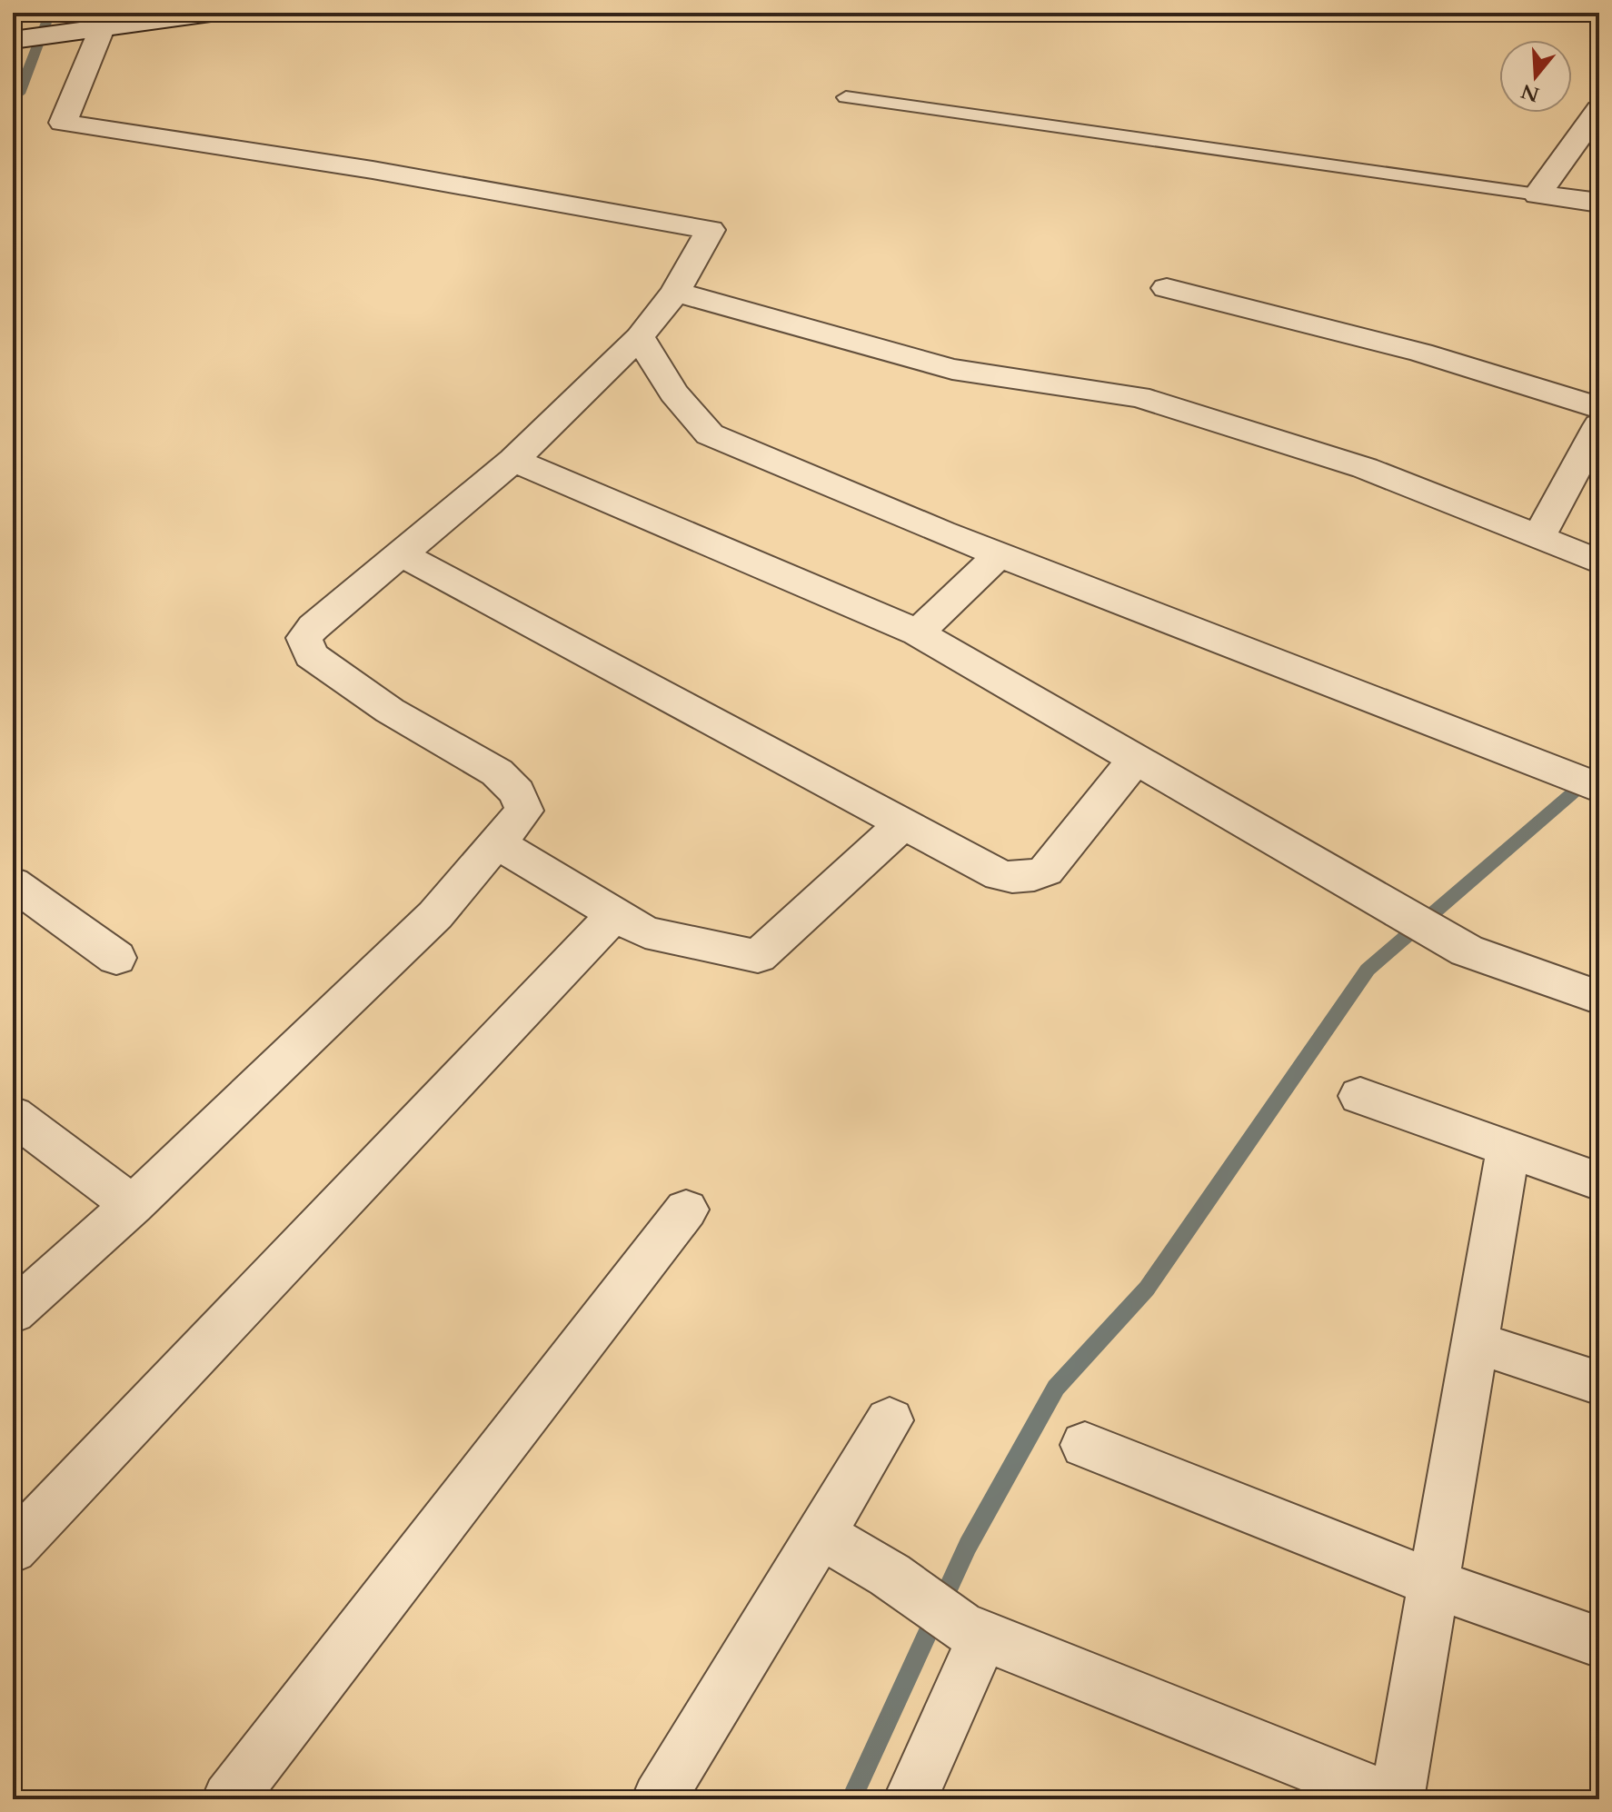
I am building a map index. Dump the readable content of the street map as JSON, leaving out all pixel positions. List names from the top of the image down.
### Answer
{
  "north": "bottom"
}
